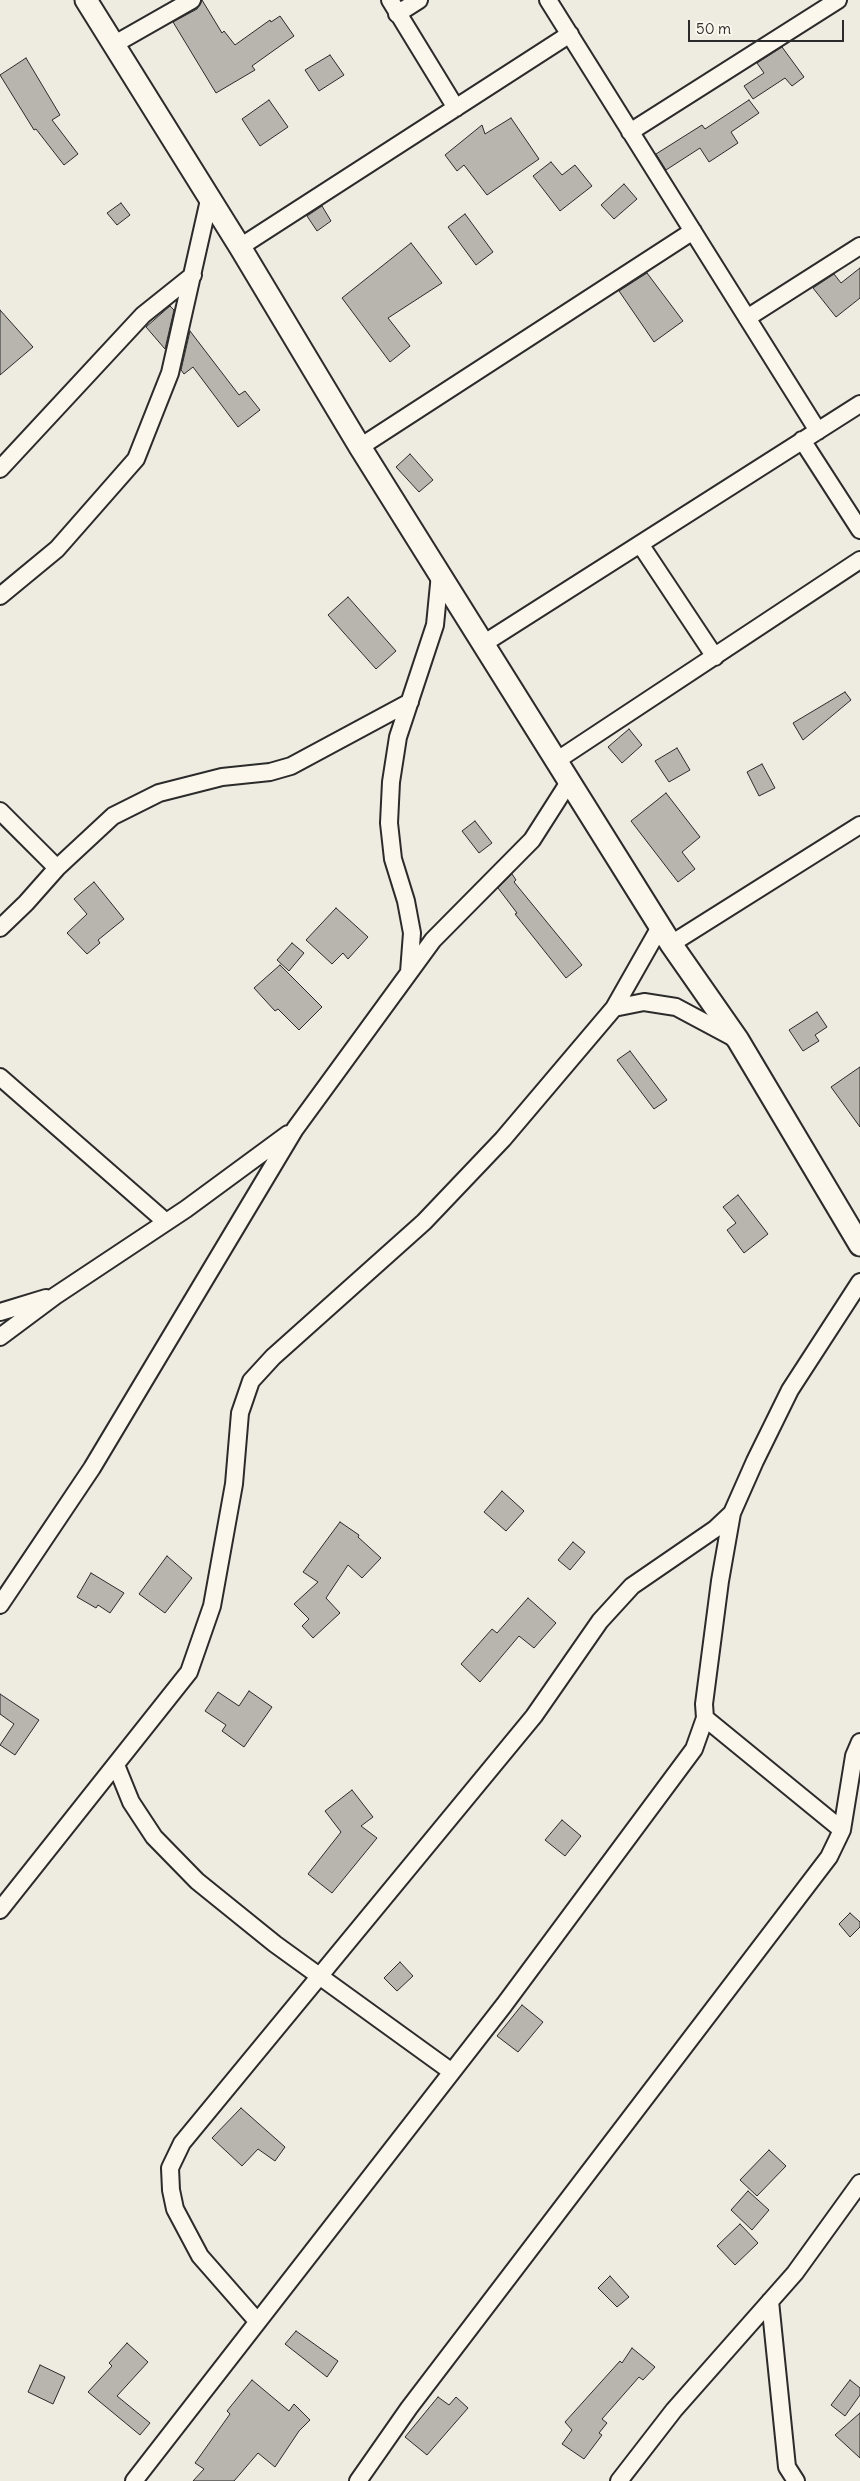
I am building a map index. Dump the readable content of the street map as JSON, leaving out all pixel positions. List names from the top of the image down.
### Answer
{
  "scale_bar": "50 m"
}
